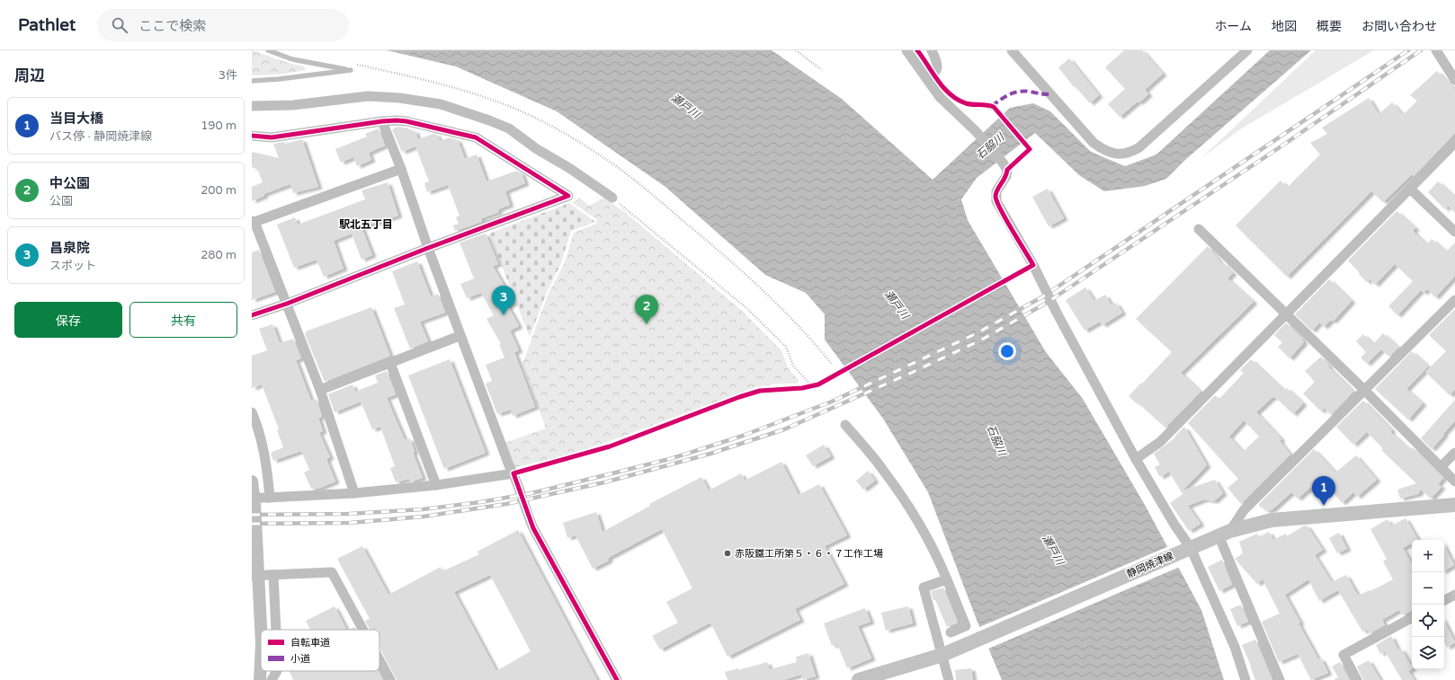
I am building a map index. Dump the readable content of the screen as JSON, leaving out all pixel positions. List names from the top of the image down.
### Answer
{
  "streets": {
    "main road": ["静岡焼津線"]
  },
  "districts": ["駅北五丁目"],
  "water": ["瀬戸川", "石脇川"],
  "places": ["赤阪鐵工所第５・６・７工作工場"],
  "legend": ["自転車道", "小道"],
  "page": {
    "header": "Pathlet",
    "search": "ここで検索",
    "nav": [
      "ホーム",
      "地図",
      "概要",
      "お問い合わせ"
    ],
    "heading": ["周辺", "3件"],
    "list": [
      {
        "mark": "1",
        "name": "当目大橋",
        "note": "バス停 · 静岡焼津線",
        "value": "190 m"
      },
      {
        "mark": "2",
        "name": "中公園",
        "note": "公園",
        "value": "200 m"
      },
      {
        "mark": "3",
        "name": "昌泉院",
        "note": "スポット",
        "value": "280 m"
      }
    ],
    "pins": ["3", "2", "1"],
    "buttons": ["保存", "共有"],
    "map_buttons": ["+", "−"]
  }
}
